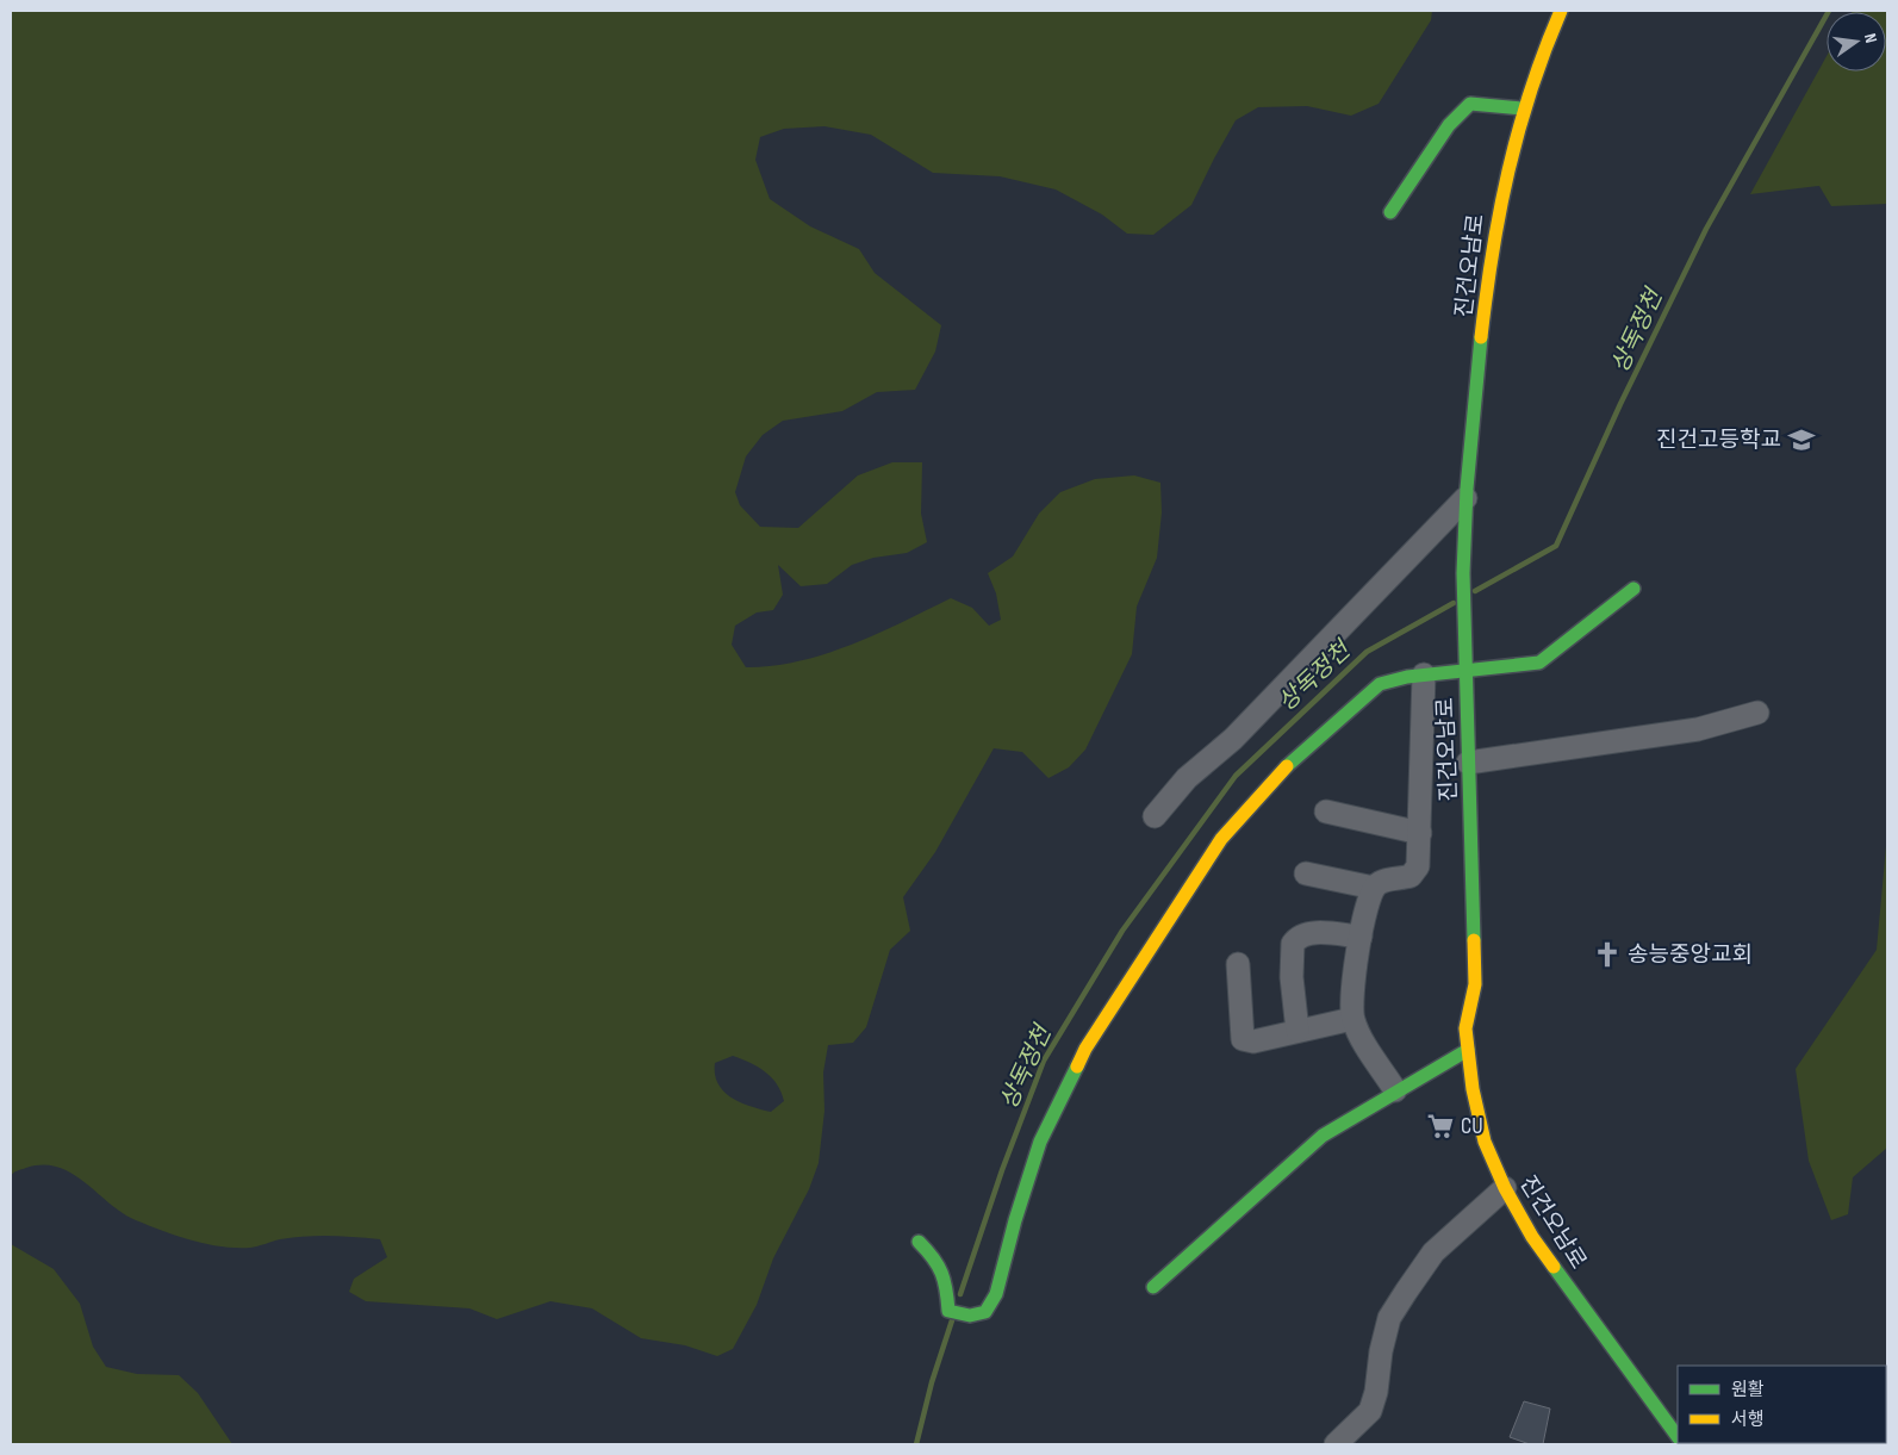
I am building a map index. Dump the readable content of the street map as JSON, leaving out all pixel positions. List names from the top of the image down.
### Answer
{
  "streets": {
    "street": ["진건오남로"]
  },
  "water": ["상독정천"],
  "places": {
    "school or university": ["진건고등학교"],
    "church": ["송능중앙교회"],
    "supermarket": ["CU"]
  },
  "legend": ["원활", "서행"],
  "north": "right"
}
